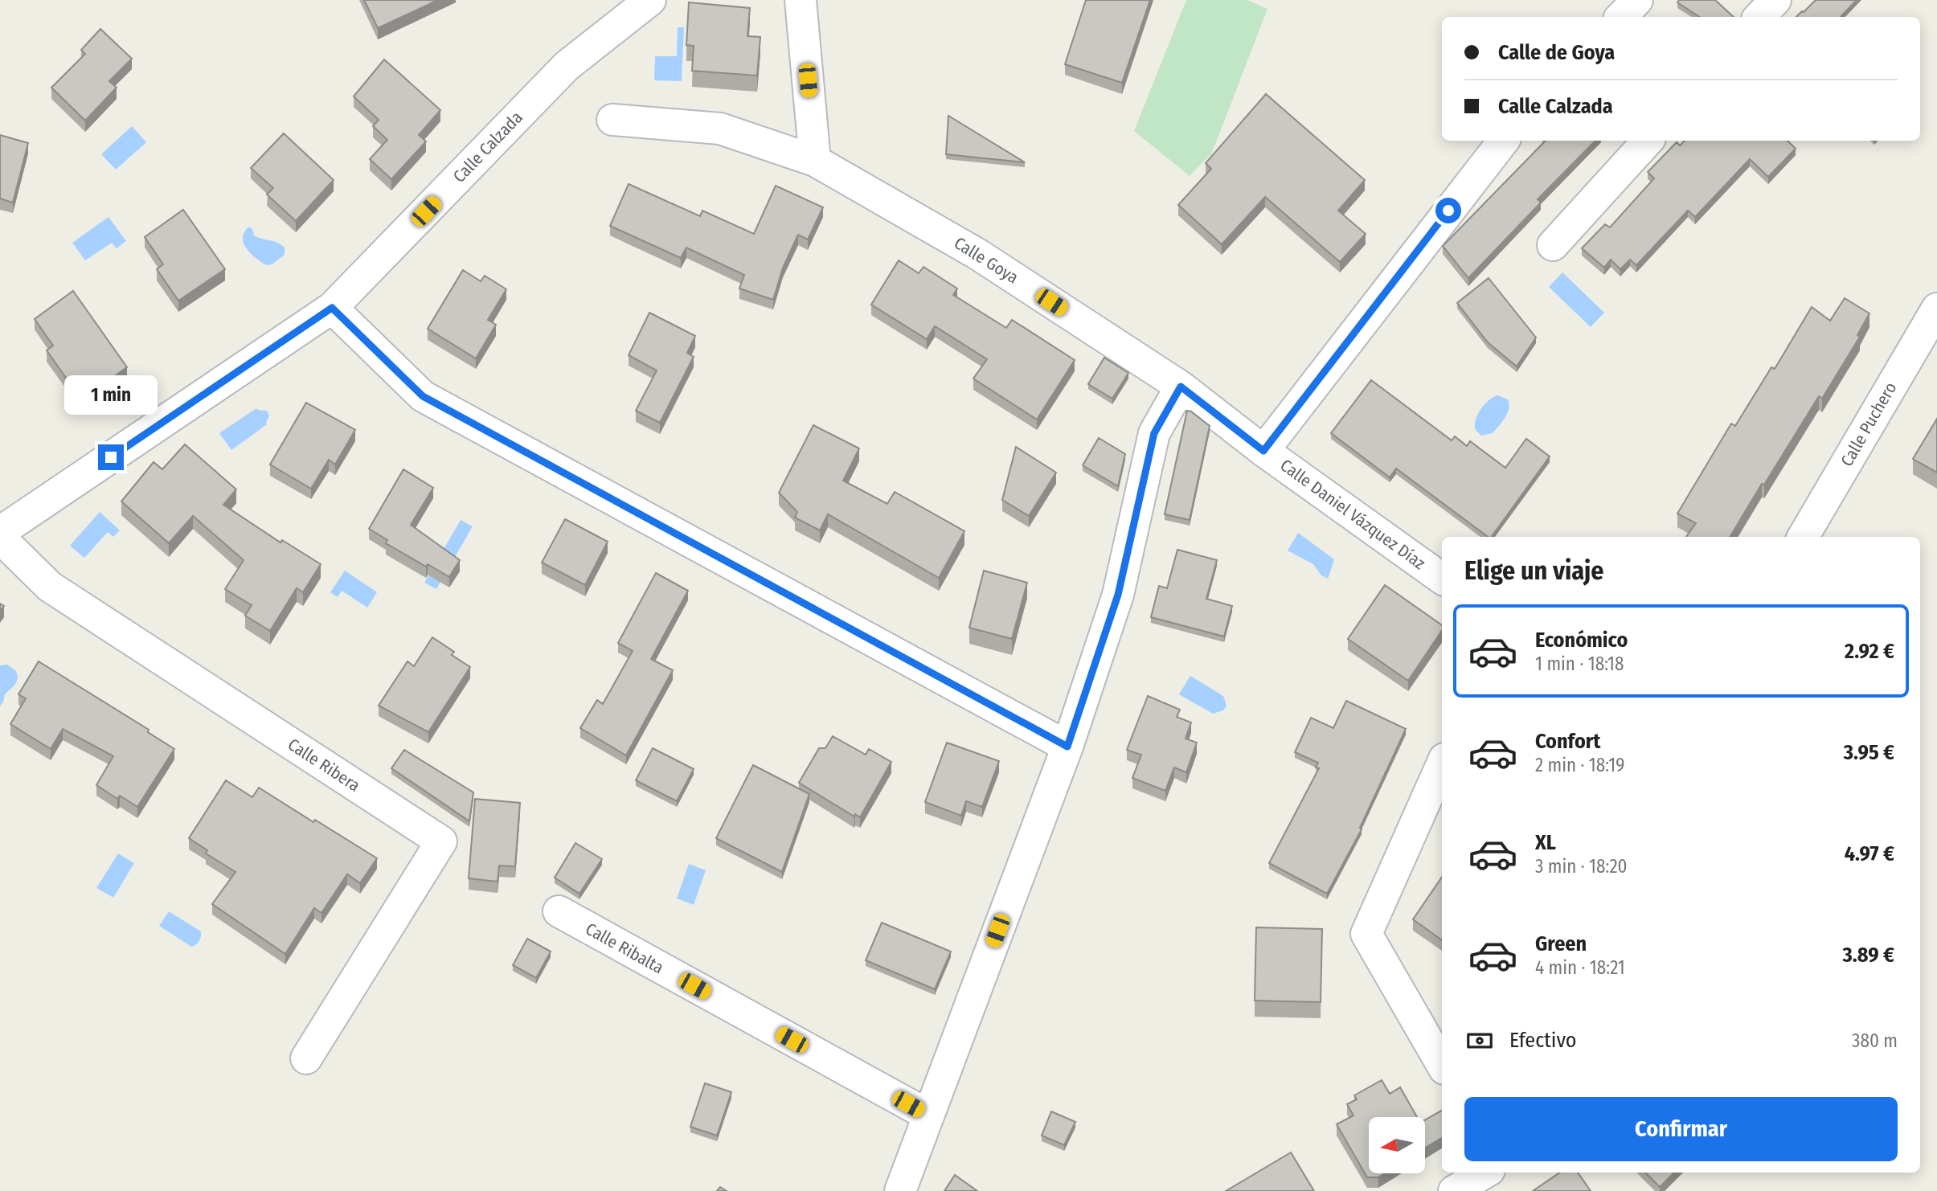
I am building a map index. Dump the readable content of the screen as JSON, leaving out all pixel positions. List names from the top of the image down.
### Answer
{
  "streets": {
    "street": [
      "Calle Calzada",
      "Calle Goya",
      "Calle Puchero",
      "Calle Daniel Vázquez Díaz",
      "Calle Ribera",
      "Calle Ribalta"
    ]
  },
  "crossings": [
    ["Calle Goya", "Calle Daniel Vázquez Díaz"]
  ],
  "north": "left",
  "page": {
    "banner": ["Calle de Goya", "Calle Calzada"],
    "bubble": "1 min",
    "heading": "Elige un viaje",
    "list": [
      {
        "name": "Económico",
        "note": "1 min · 18:18",
        "value": "2.92 €"
      },
      {
        "name": "Confort",
        "note": "2 min · 18:19",
        "value": "3.95 €"
      },
      {
        "name": "XL",
        "note": "3 min · 18:20",
        "value": "4.97 €"
      },
      {
        "name": "Green",
        "note": "4 min · 18:21",
        "value": "3.89 €"
      }
    ],
    "pay": ["Efectivo", "380 m"],
    "buttons": "Confirmar"
  }
}
